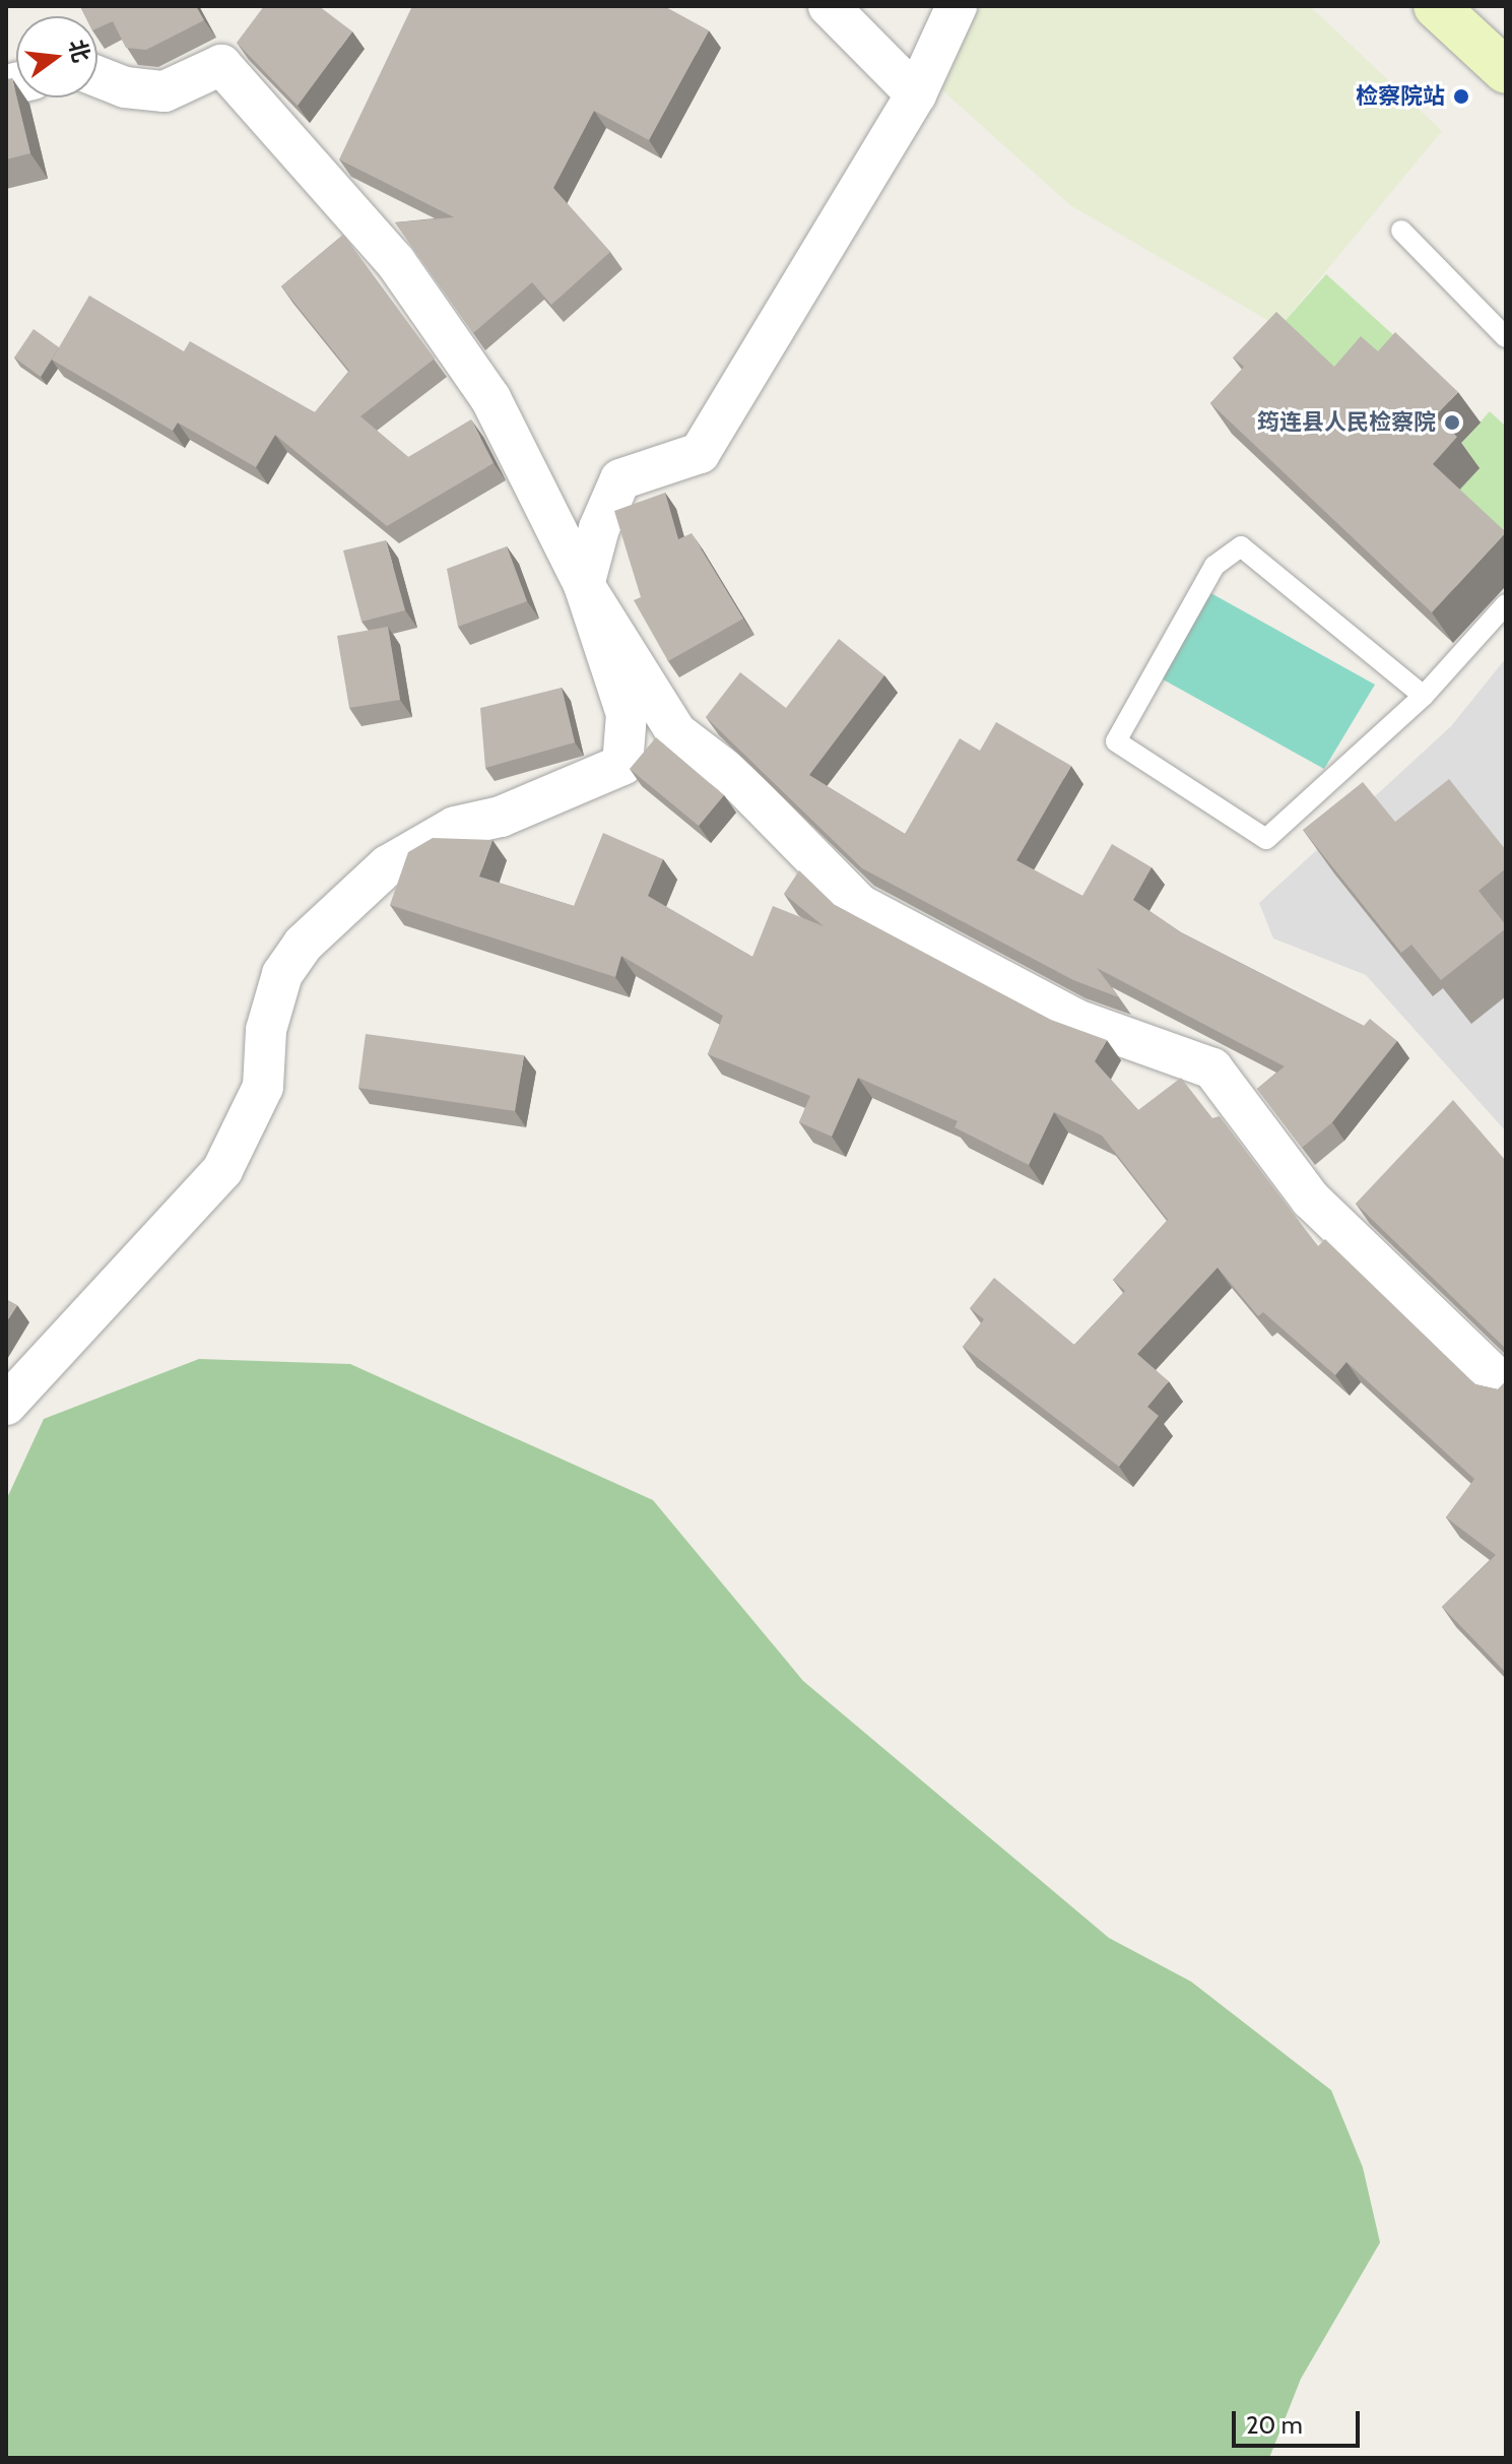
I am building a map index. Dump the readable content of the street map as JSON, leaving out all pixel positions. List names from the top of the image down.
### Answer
{
  "places": ["检察院站", "筠连县人民检察院"],
  "scale_bar": "20 m",
  "north": "right"
}
